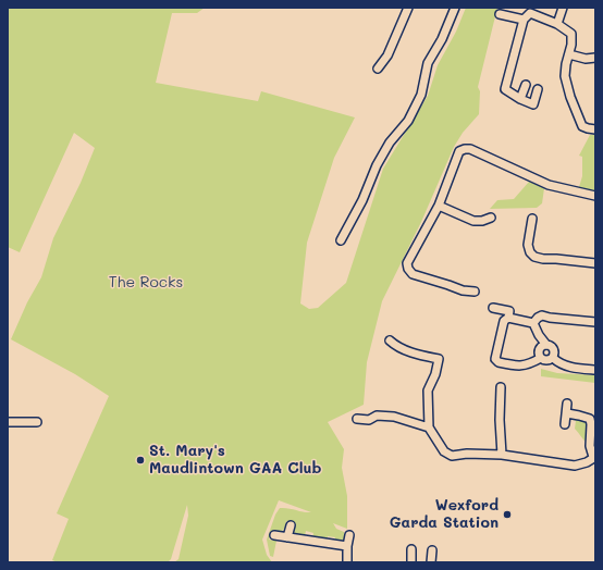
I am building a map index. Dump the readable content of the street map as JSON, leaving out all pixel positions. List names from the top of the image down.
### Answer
{
  "parks": ["The Rocks"],
  "places": ["St. Mary's Maudlintown GAA Club", "Wexford Garda Station"]
}
